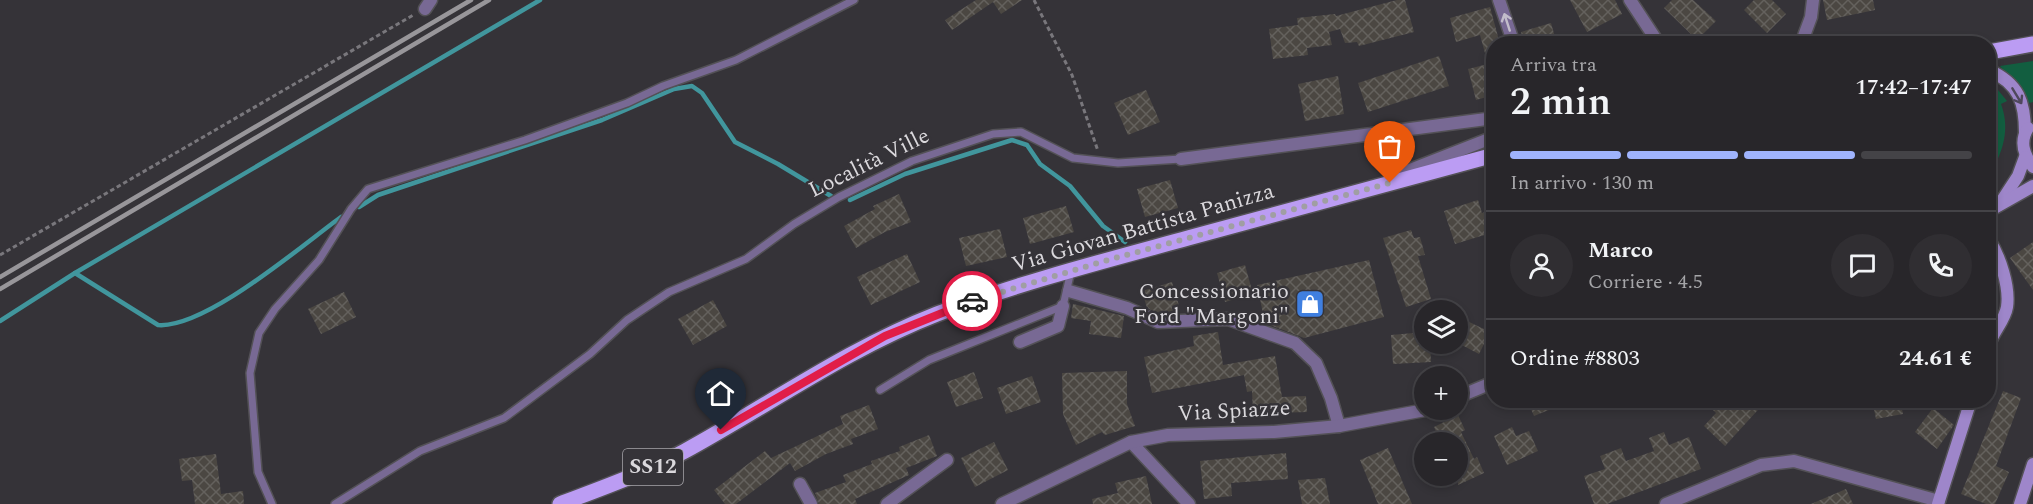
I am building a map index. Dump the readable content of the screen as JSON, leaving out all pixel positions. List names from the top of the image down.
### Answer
{
  "streets": {
    "main road": ["Via Giovan Battista Panizza", "SS12"],
    "street": ["Località Ville", "Via Spiazze"]
  },
  "places": {
    "shop": ["Concessionario Ford \"Margoni\""]
  },
  "page": {
    "heading": ["2 min", "Arriva tra", "17:42–17:47"],
    "panel": [
      "Marco",
      "Corriere · 4.5",
      "Ordine #8803",
      "24.61 €"
    ],
    "bar": "In arrivo · 130 m",
    "map_buttons": ["+", "−"]
  }
}
